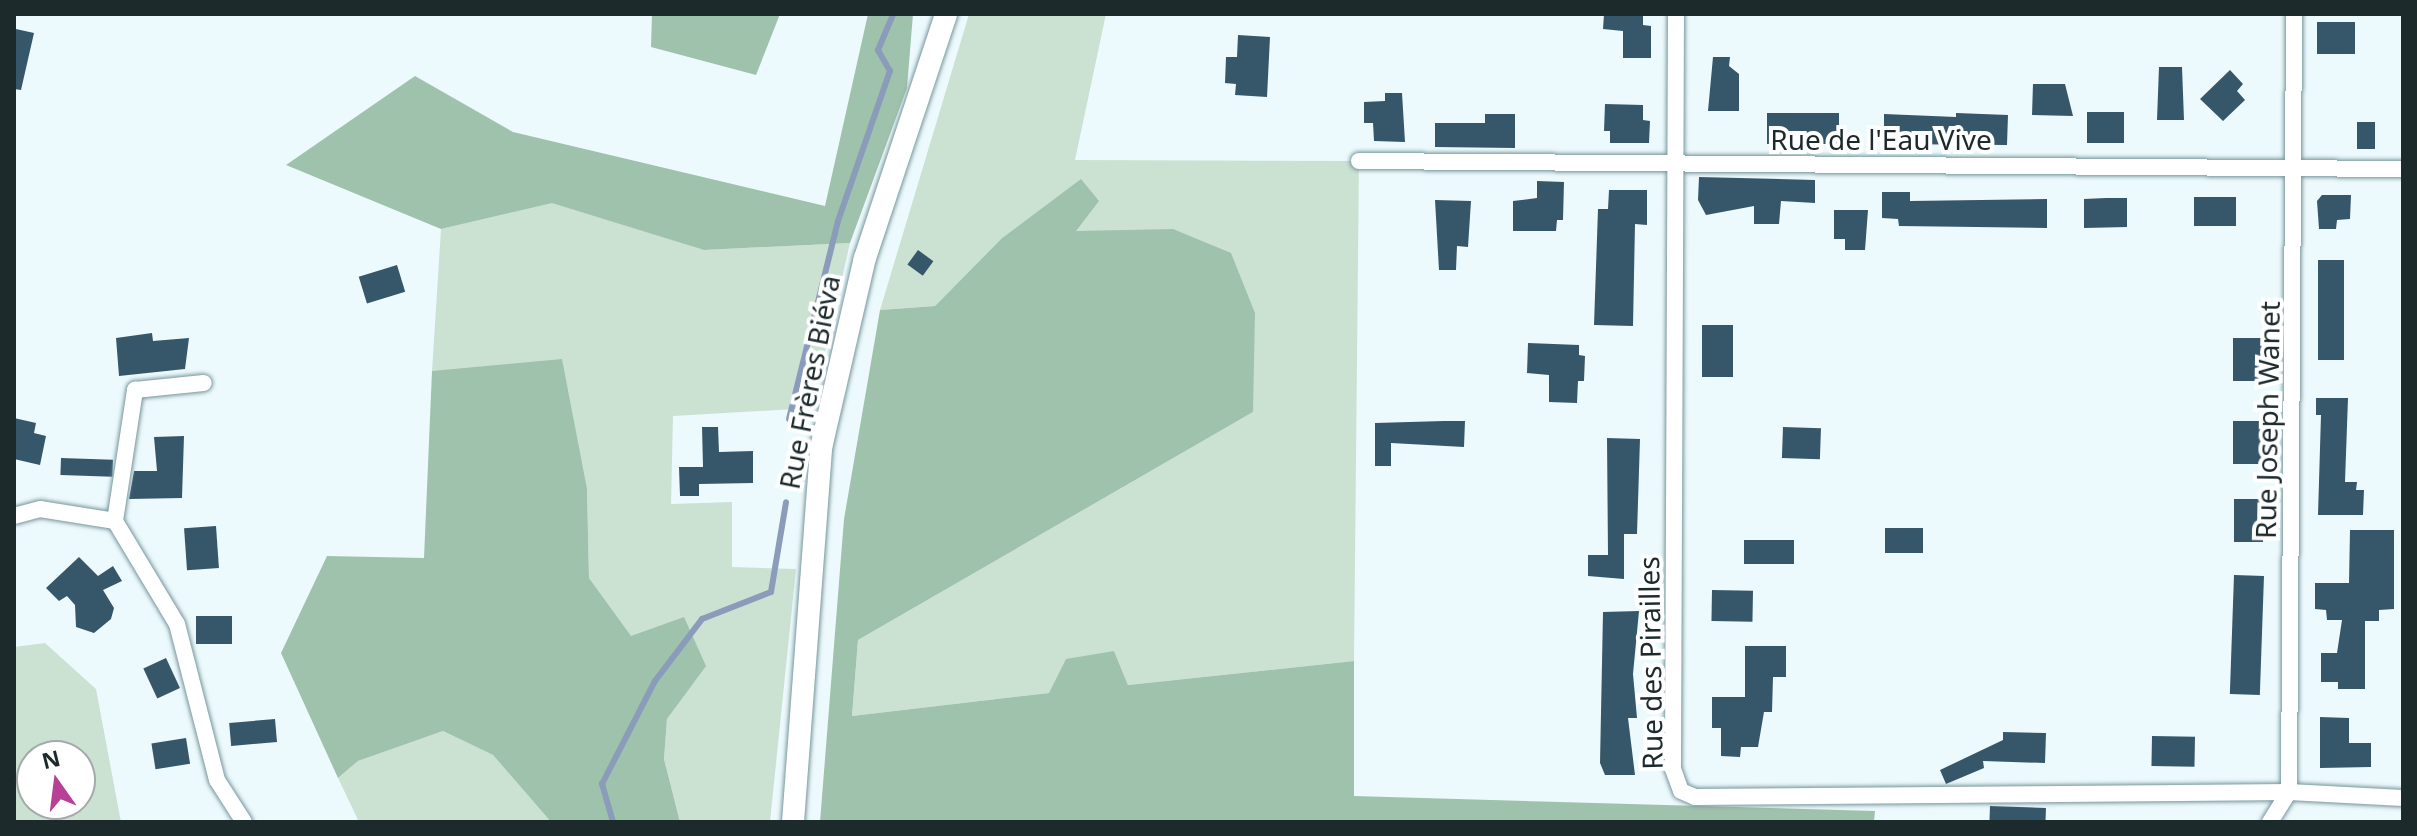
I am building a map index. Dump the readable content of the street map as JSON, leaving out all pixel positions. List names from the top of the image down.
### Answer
{
  "streets": {
    "street": [
      "Rue de l'Eau Vive",
      "Rue Frères Biéva",
      "Rue Joseph Wanet",
      "Rue des Pirailles"
    ]
  },
  "crossings": [
    ["Rue de l'Eau Vive", "Rue Joseph Wanet"],
    ["Rue de l'Eau Vive", "Rue des Pirailles"],
    ["Rue Joseph Wanet", "Rue des Pirailles"]
  ],
  "north": "top"
}
